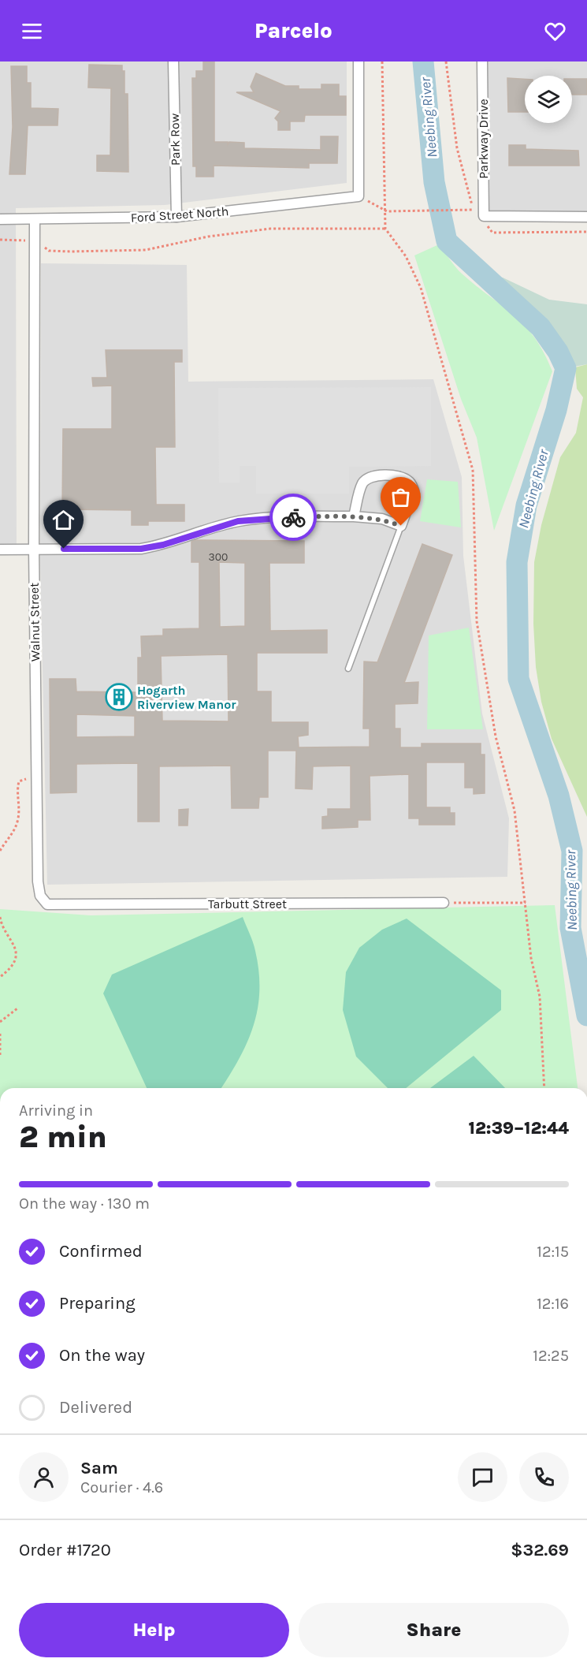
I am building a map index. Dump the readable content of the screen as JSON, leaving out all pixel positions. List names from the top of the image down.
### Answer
{
  "streets": {
    "street": [
      "Parkway Drive",
      "Park Row",
      "Ford Street North",
      "Walnut Street",
      "Tarbutt Street"
    ]
  },
  "crossings": [
    ["Park Row", "Ford Street North"],
    ["Ford Street North", "Walnut Street"],
    ["Walnut Street", "Tarbutt Street"]
  ],
  "water": ["Neebing River"],
  "places": {
    "building": ["Hogarth Riverview Manor"]
  },
  "house_numbers": ["300"],
  "page": {
    "header": "Parcelo",
    "heading": ["2 min", "Arriving in", "12:39–12:44"],
    "panel": [
      "Sam",
      "Courier · 4.6",
      "Order #1720",
      "$32.69"
    ],
    "bar": "On the way · 130 m",
    "list": [
      ["Confirmed", "12:15"],
      ["Preparing", "12:16"],
      ["On the way", "12:25"],
      "Delivered"
    ],
    "buttons": ["Help", "Share"]
  }
}
